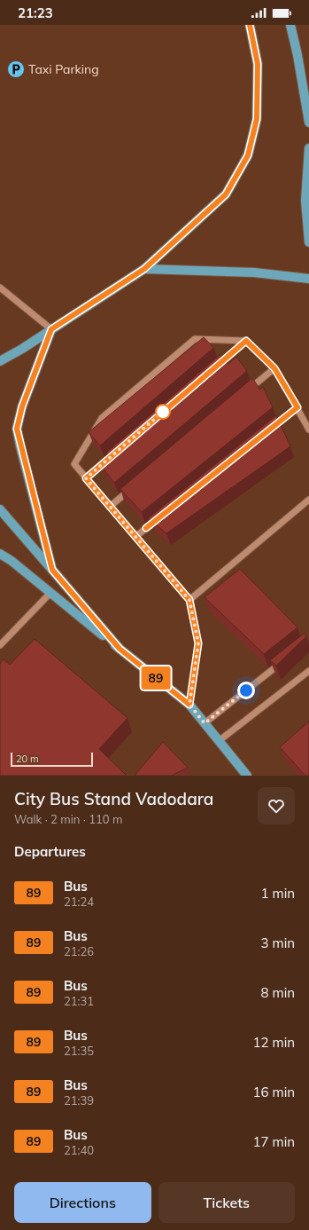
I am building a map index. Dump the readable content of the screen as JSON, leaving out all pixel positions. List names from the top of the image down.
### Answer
{
  "places": {
    "parking": ["Taxi Parking"]
  },
  "lines": ["bus line 89"],
  "scale_bar": "20 m",
  "page": {
    "status": "21:23",
    "on_map": "89",
    "scale": "20 m",
    "heading": [
      ["City Bus Stand Vadodara", "Walk · 2 min · 110 m"],
      "Departures"
    ],
    "list": [
      {
        "mark": "89",
        "name": "Bus",
        "note": "21:24",
        "value": "1 min"
      },
      {
        "mark": "89",
        "name": "Bus",
        "note": "21:26",
        "value": "3 min"
      },
      {
        "mark": "89",
        "name": "Bus",
        "note": "21:31",
        "value": "8 min"
      },
      {
        "mark": "89",
        "name": "Bus",
        "note": "21:35",
        "value": "12 min"
      },
      {
        "mark": "89",
        "name": "Bus",
        "note": "21:39",
        "value": "16 min"
      },
      {
        "mark": "89",
        "name": "Bus",
        "note": "21:40",
        "value": "17 min"
      }
    ],
    "buttons": ["Directions", "Tickets"]
  }
}
